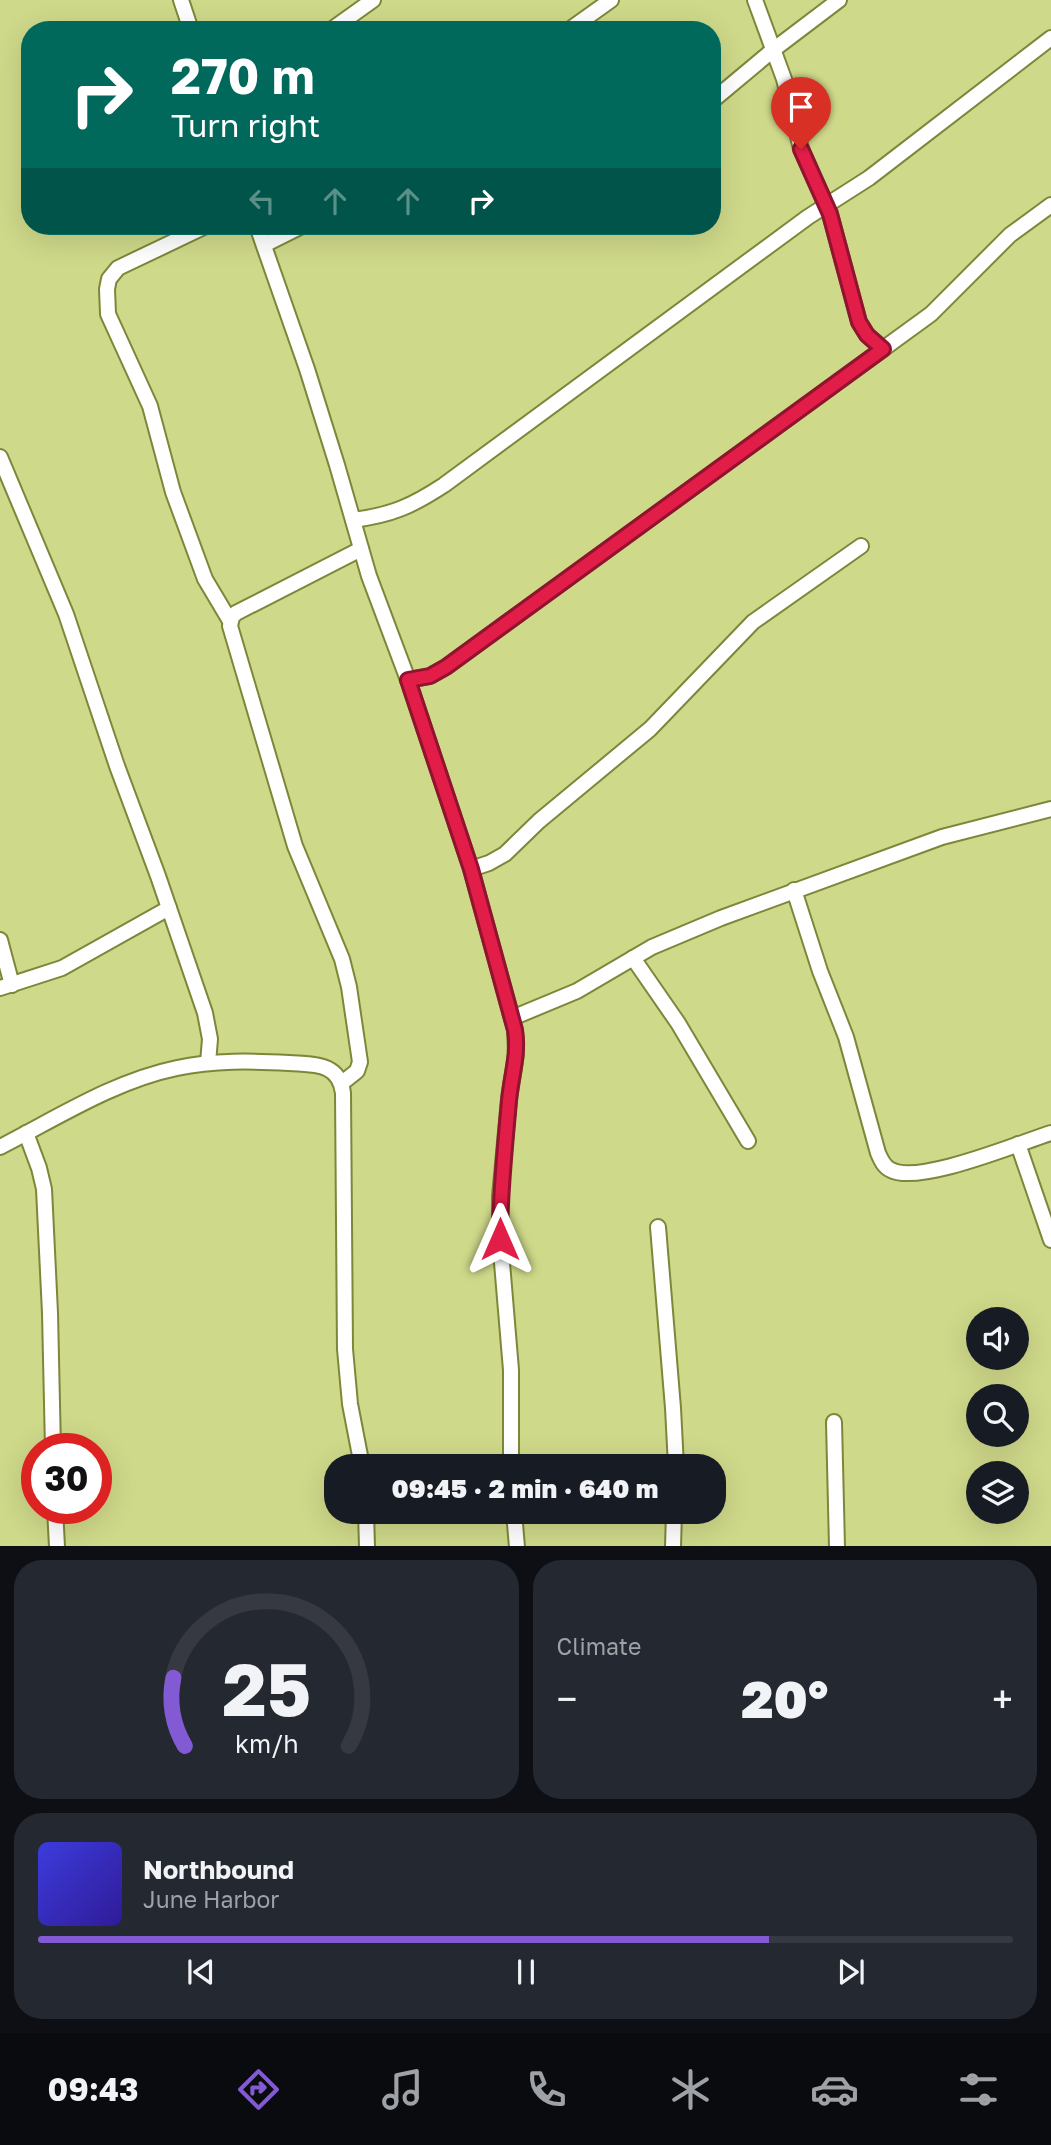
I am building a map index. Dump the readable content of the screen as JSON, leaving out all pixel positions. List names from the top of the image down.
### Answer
{
  "page": {
    "turn": ["270 m", "Turn right"],
    "limit": "30",
    "trip": "09:45 · 2 min · 640 m",
    "tile": "Climate",
    "heat": ["−", "20°", "+"],
    "song": ["Northbound", "June Harbor"],
    "tabs": "09:43",
    "gauge": ["25", "km/h"]
  }
}
